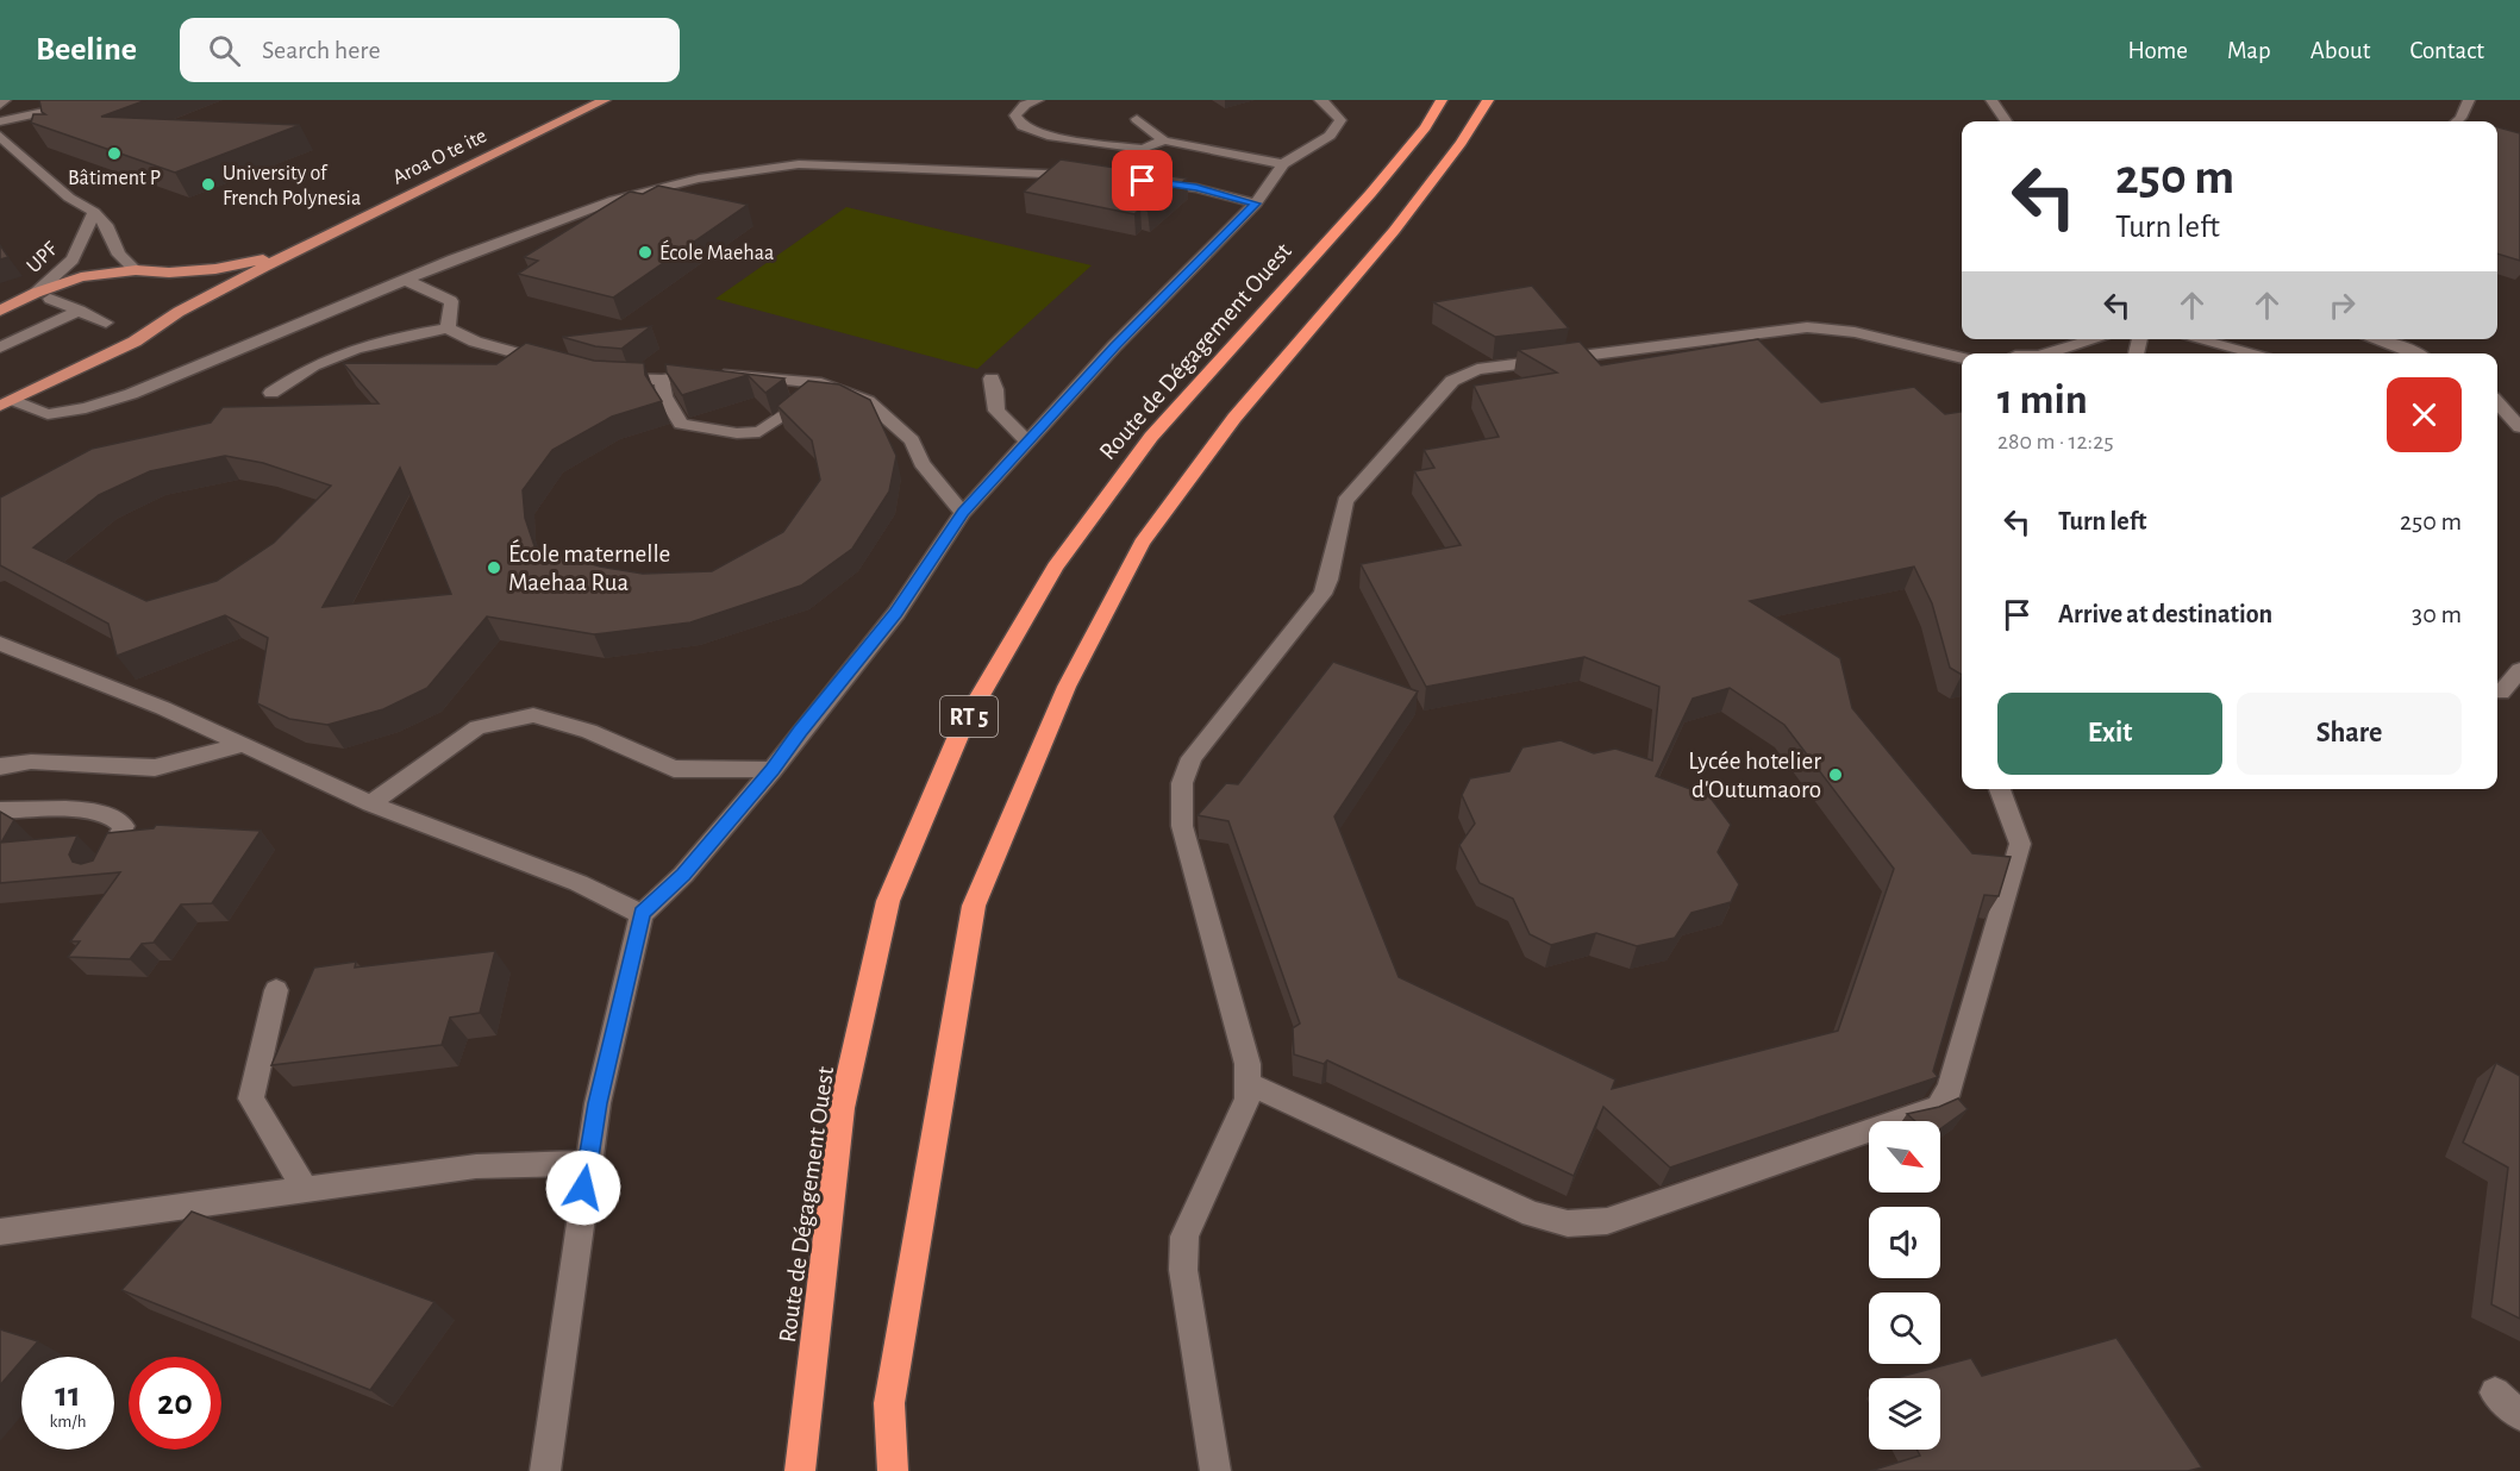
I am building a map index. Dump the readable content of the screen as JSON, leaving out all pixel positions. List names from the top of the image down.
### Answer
{
  "streets": {
    "highway": ["Route de Dégagement Ouest", "RT 5"],
    "main road": ["Aroa O te ite"],
    "street": ["UPF"]
  },
  "places": [
    "Bâtiment P",
    "University of French Polynesia",
    "École Maehaa",
    "École maternelle Maehaa Rua",
    "Lycée hotelier d'Outumaoro"
  ],
  "north": "bottom right",
  "page": {
    "header": "Beeline",
    "search": "Search here",
    "nav": [
      "Home",
      "Map",
      "About",
      "Contact"
    ],
    "turn": ["250 m", "Turn left"],
    "heading": ["1 min", "280 m · 12:25"],
    "list": [
      {
        "name": "Turn left",
        "value": "250 m"
      },
      {
        "name": "Arrive at destination",
        "value": "30 m"
      }
    ],
    "buttons": ["Exit", "Share"],
    "speed": "11 km/h",
    "limit": "20"
  }
}
